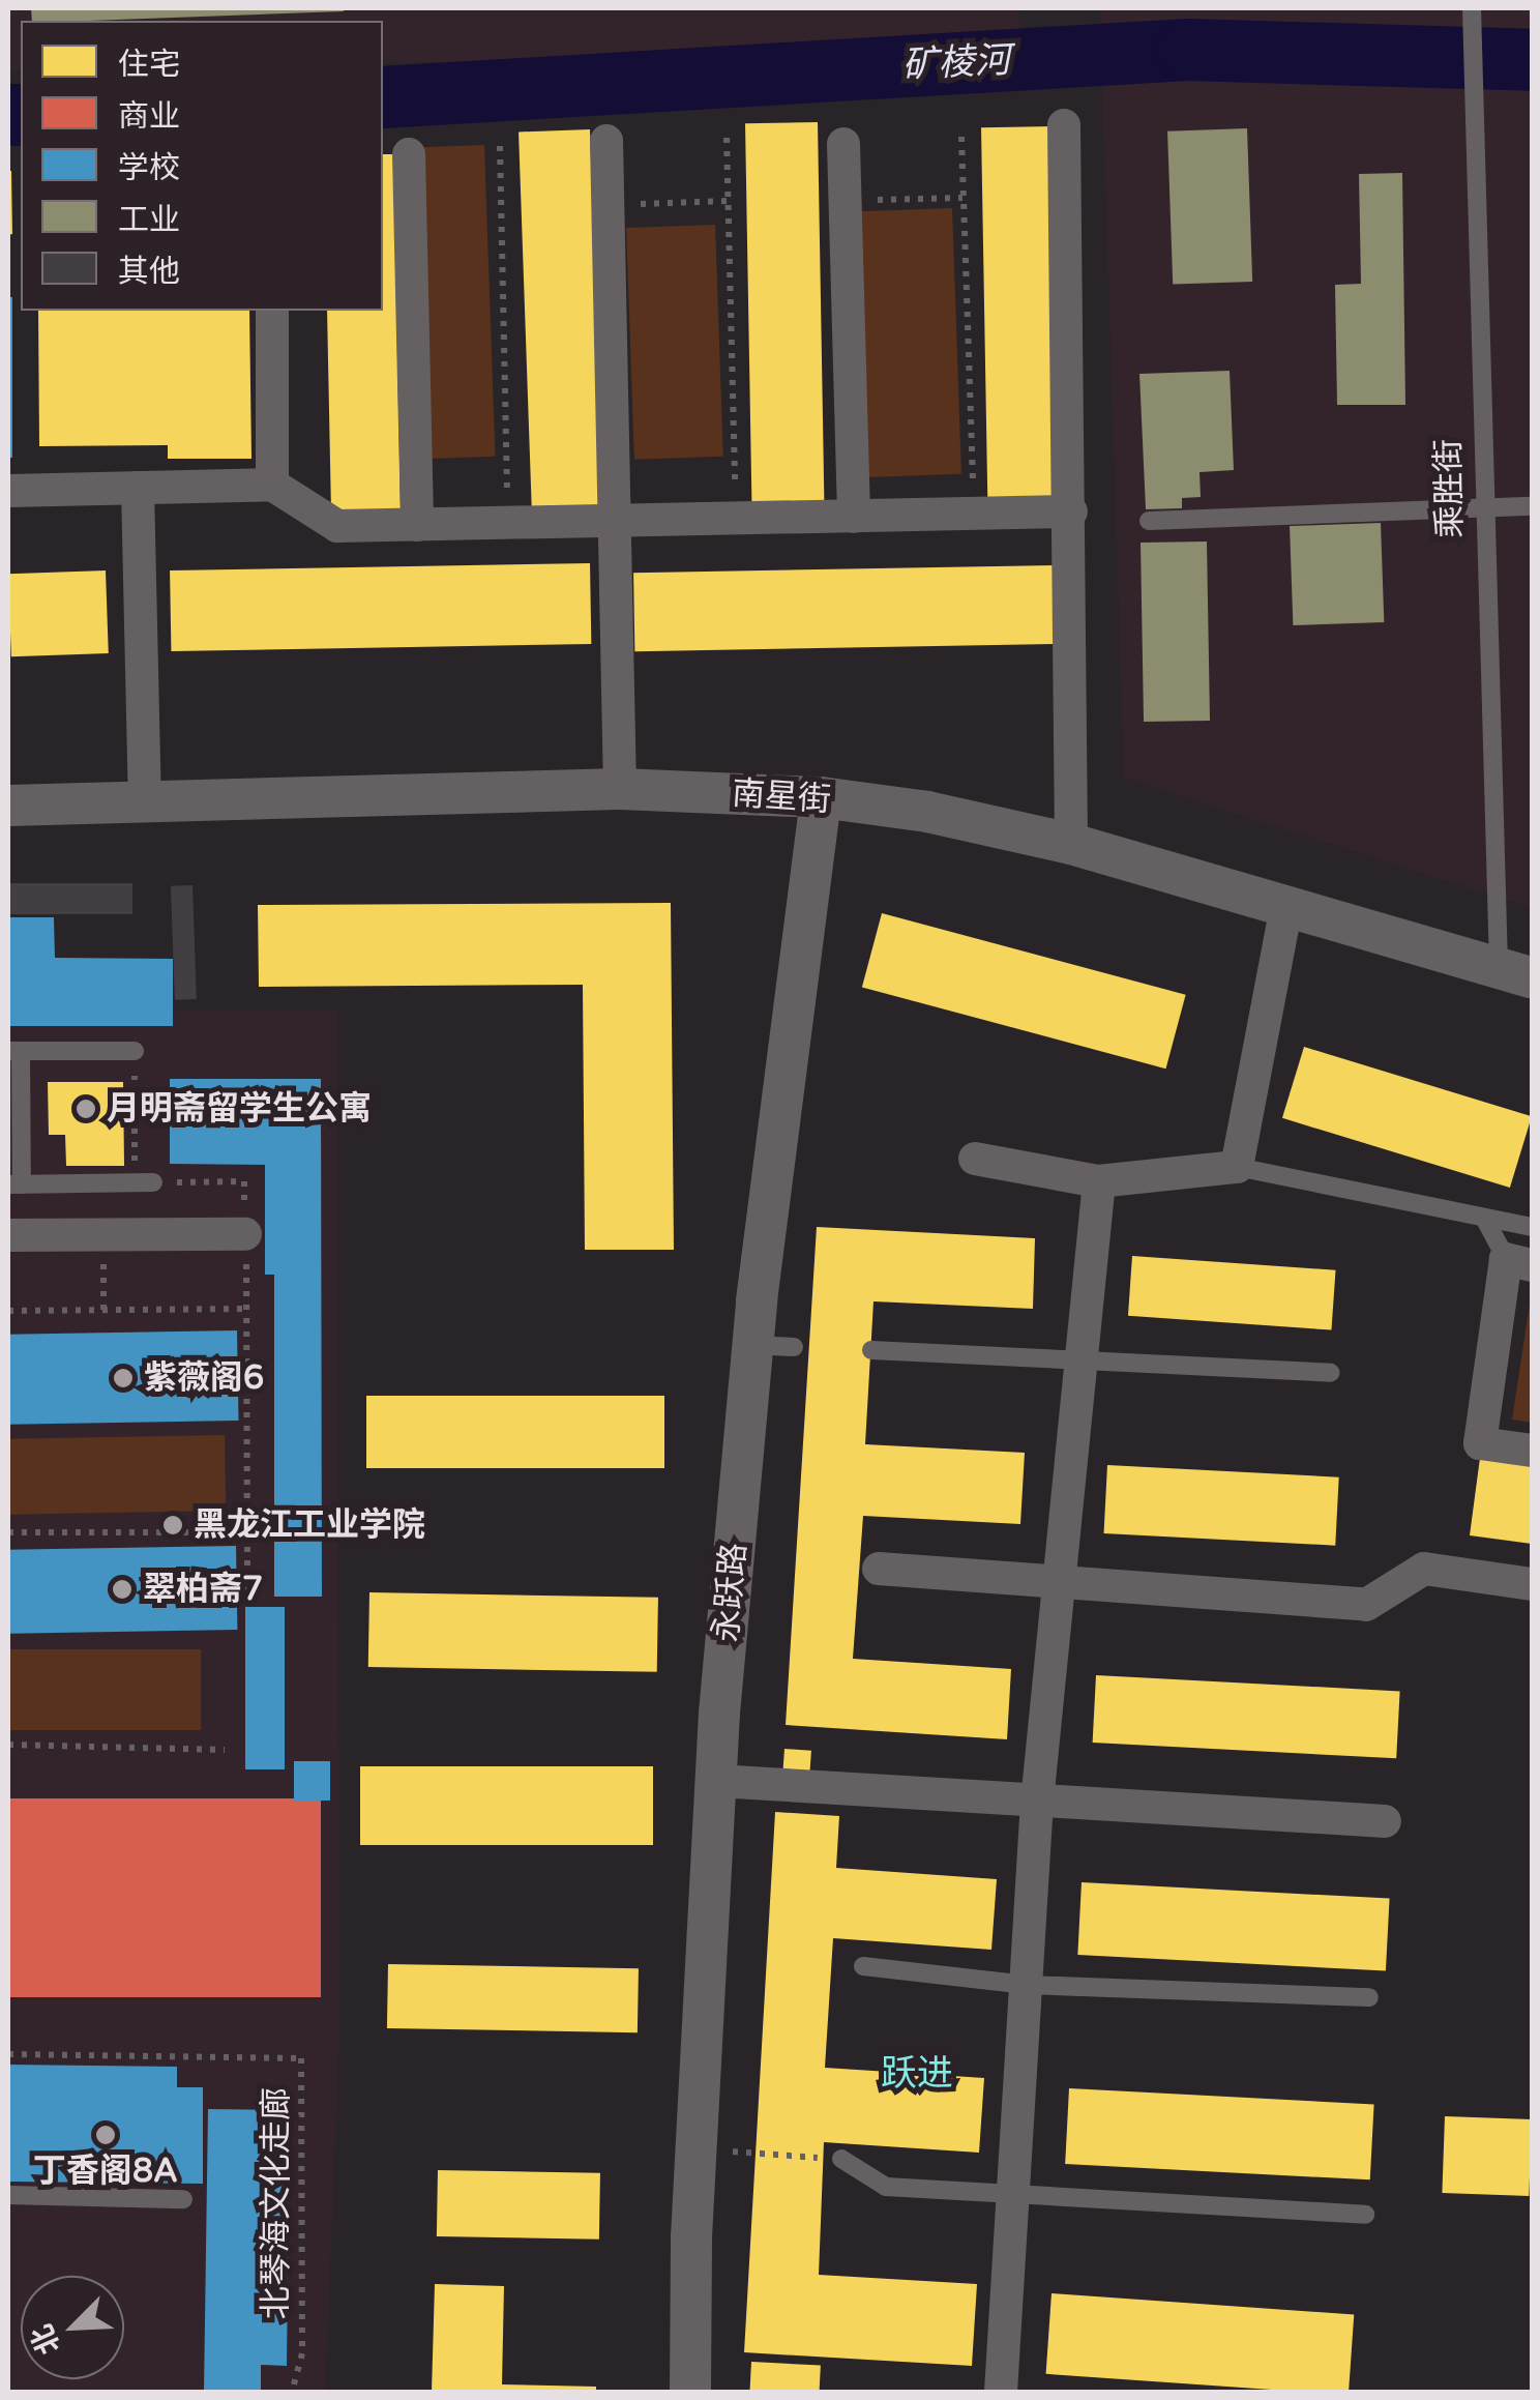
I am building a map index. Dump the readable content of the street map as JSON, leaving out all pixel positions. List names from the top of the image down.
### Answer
{
  "streets": {
    "street": ["南星街", "永跃路"],
    "lane": ["乘胜街"],
    "path": ["北琴海文化走廊"]
  },
  "crossings": [
    ["乘胜街", "南星街"],
    ["南星街", "永跃路"]
  ],
  "districts": ["跃进"],
  "water": ["矿棱河"],
  "places": [
    "月明斋留学生公寓",
    "紫薇阁6",
    "黑龙江工业学院",
    "翠柏斋7",
    "丁香阁8A"
  ],
  "legend": [
    "住宅",
    "商业",
    "学校",
    "工业",
    "其他"
  ],
  "north": "bottom left"
}
